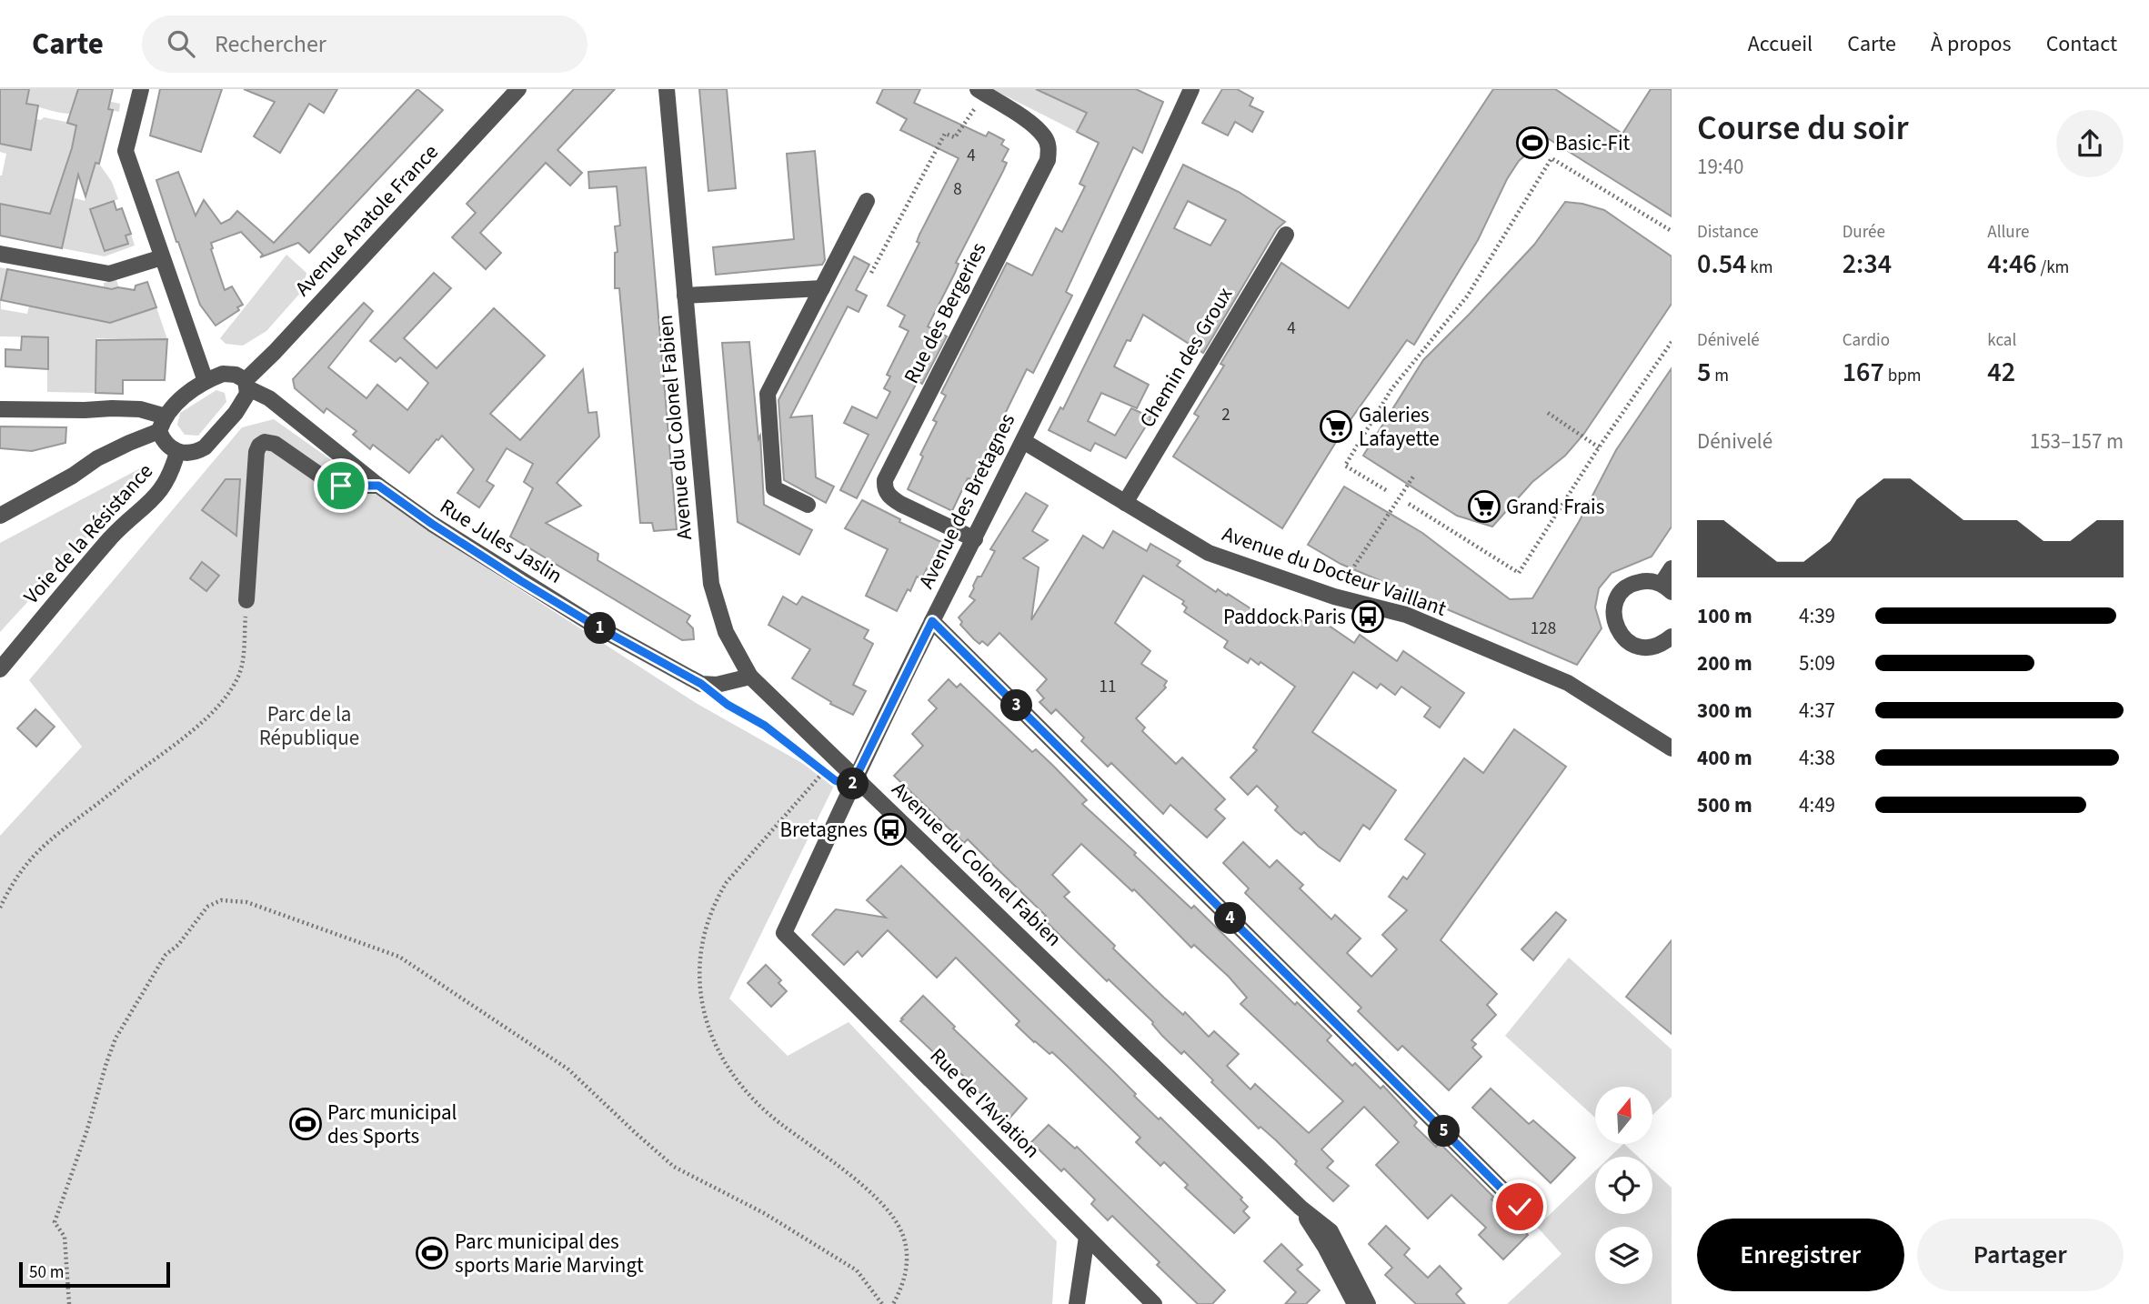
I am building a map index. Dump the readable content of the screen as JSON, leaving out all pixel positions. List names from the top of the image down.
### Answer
{
  "streets": {
    "street": [
      "Avenue Anatole France",
      "Rue des Bergeries",
      "Chemin des Groux",
      "Avenue du Colonel Fabien",
      "Avenue des Bretagnes",
      "Voie de la Résistance",
      "Rue Jules Jaslin",
      "Avenue du Docteur Vaillant",
      "Rue de l'Aviation"
    ]
  },
  "crossings": [
    ["Avenue Anatole France", "Voie de la Résistance"],
    ["Avenue Anatole France", "Rue Jules Jaslin"],
    ["Rue des Bergeries", "Avenue des Bretagnes"],
    ["Chemin des Groux", "Avenue du Docteur Vaillant"],
    ["Avenue du Colonel Fabien", "Avenue des Bretagnes"],
    ["Avenue des Bretagnes", "Avenue du Docteur Vaillant"],
    ["Avenue des Bretagnes", "Rue de l'Aviation"]
  ],
  "parks": ["Parc de la République"],
  "places": {
    "sports": ["Basic-Fit", "Parc municipal des Sports", "Parc municipal des sports Marie Marvingt"],
    "supermarket": ["Galeries Lafayette", "Grand Frais"],
    "bus stop": ["Paddock Paris", "Bretagnes"]
  },
  "house_numbers": [
    "4",
    "8",
    "4",
    "2",
    "128",
    "11"
  ],
  "scale_bar": "50 m",
  "north": "top",
  "page": {
    "header": "Carte",
    "search": "Rechercher",
    "nav": [
      "Accueil",
      "Carte",
      "À propos",
      "Contact"
    ],
    "heading": ["Course du soir", "19:40"],
    "stats": [
      ["Distance", "0.54 km"],
      ["Durée", "2:34"],
      ["Allure", "4:46 /km"],
      ["Dénivelé", "5 m"],
      ["Cardio", "167 bpm"],
      ["kcal", "42"]
    ],
    "chart": ["Dénivelé", "153–157 m"],
    "list": [
      {
        "name": "100 m",
        "note": "4:39"
      },
      {
        "name": "200 m",
        "note": "5:09"
      },
      {
        "name": "300 m",
        "note": "4:37"
      },
      {
        "name": "400 m",
        "note": "4:38"
      },
      {
        "name": "500 m",
        "note": "4:49"
      }
    ],
    "pins": [
      "1",
      "3",
      "2",
      "4",
      "5"
    ],
    "buttons": ["Enregistrer", "Partager"],
    "scale": "50 m"
  }
}
